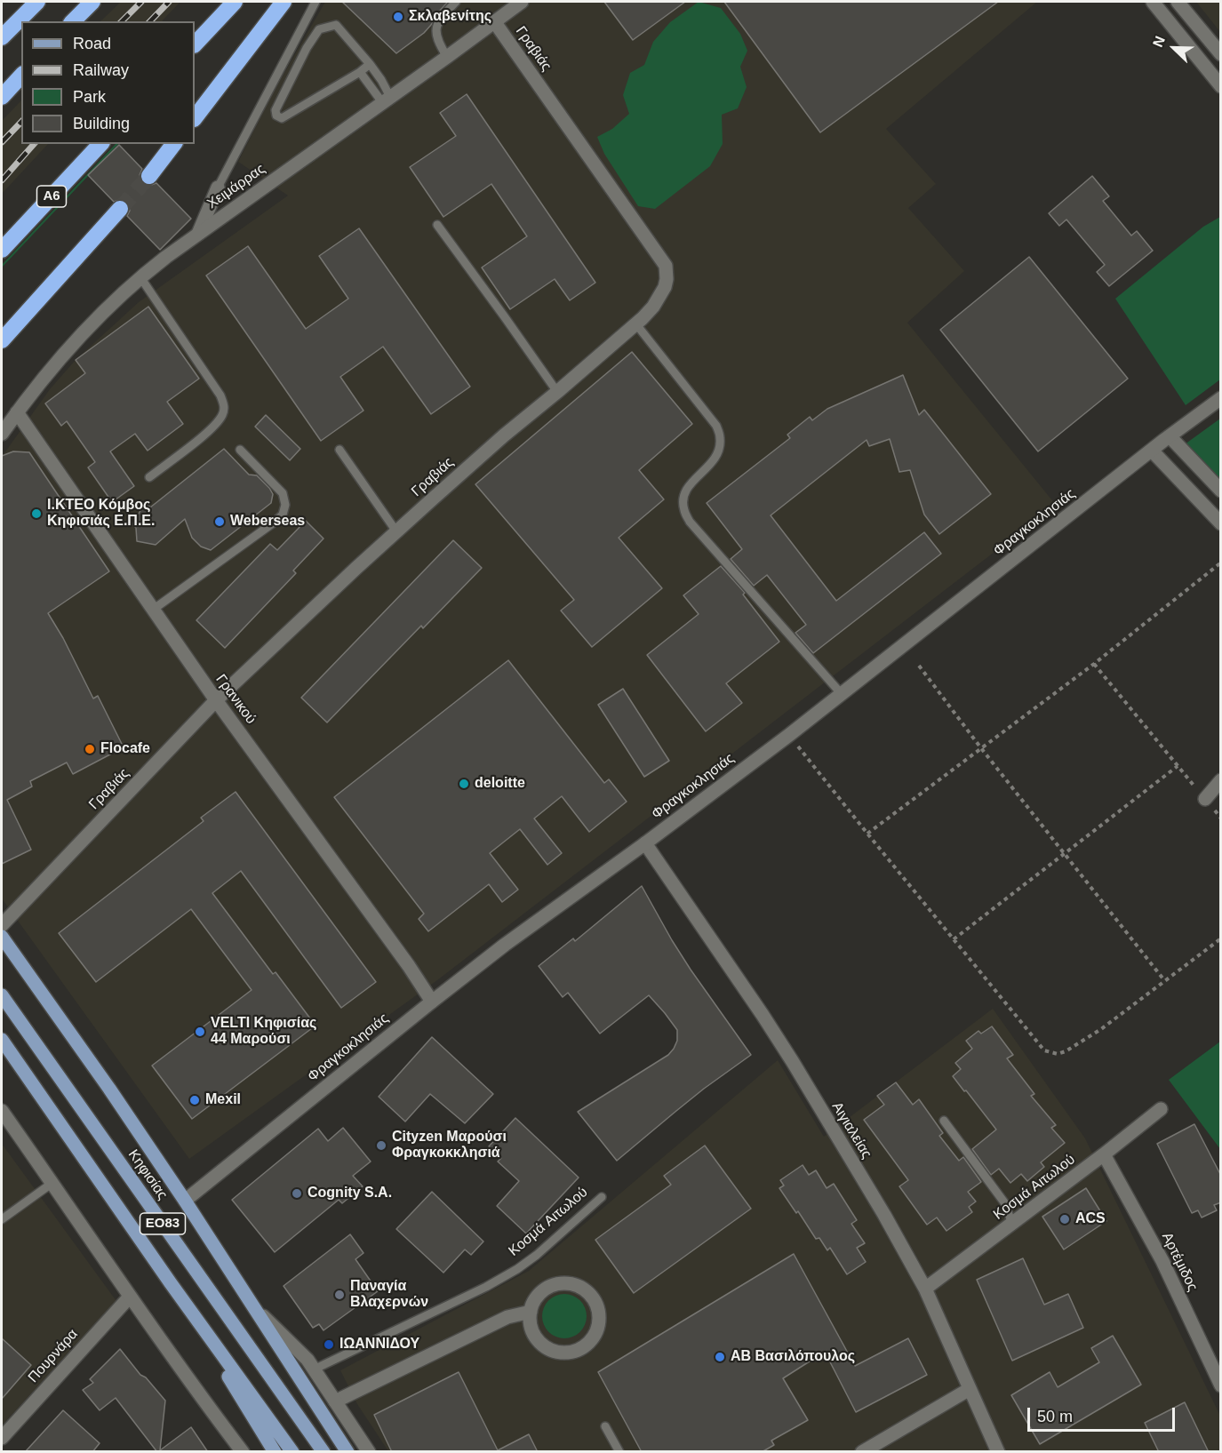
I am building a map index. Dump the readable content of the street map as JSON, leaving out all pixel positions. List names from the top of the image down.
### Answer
{
  "streets": {
    "highway": ["Α6"],
    "main road": ["Κηφισίας", "ΕΟ83"],
    "street": [
      "Γραβιάς",
      "Χειμάρρας",
      "Φραγκοκλησιάς",
      "Γρανικού",
      "Αιγιαλείας",
      "Κοσμά Αιτωλού",
      "Αρτέμιδος",
      "Πουρνάρα"
    ]
  },
  "crossings": [
    ["Γραβιάς", "Χειμάρρας"],
    ["Γραβιάς", "Γρανικού"],
    ["Χειμάρρας", "Γρανικού"],
    ["Φραγκοκλησιάς", "Γρανικού"],
    ["Φραγκοκλησιάς", "Αιγιαλείας"],
    ["Φραγκοκλησιάς", "Κηφισίας"],
    ["Αιγιαλείας", "Κοσμά Αιτωλού"],
    ["Κοσμά Αιτωλού", "Αρτέμιδος"]
  ],
  "places": [
    "Σκλαβενίτης",
    "Ι.ΚΤΕΟ Κόμβος Κηφισιάς Ε.Π.Ε.",
    "Weberseas",
    "Flocafe",
    "deloitte",
    "VELTI Κηφισίας 44 Μαρούσι",
    "Mexil",
    "Cityzen Μαρούσι Φραγκοκκλησιά",
    "Cognity S.A.",
    "ACS",
    "Παναγία Βλαχερνών",
    "ΙΩΑΝΝΙΔΟΥ",
    "ΑΒ Βασιλόπουλος"
  ],
  "legend": [
    "Road",
    "Railway",
    "Park",
    "Building"
  ],
  "scale_bar": "50 m",
  "north": "top left"
}
